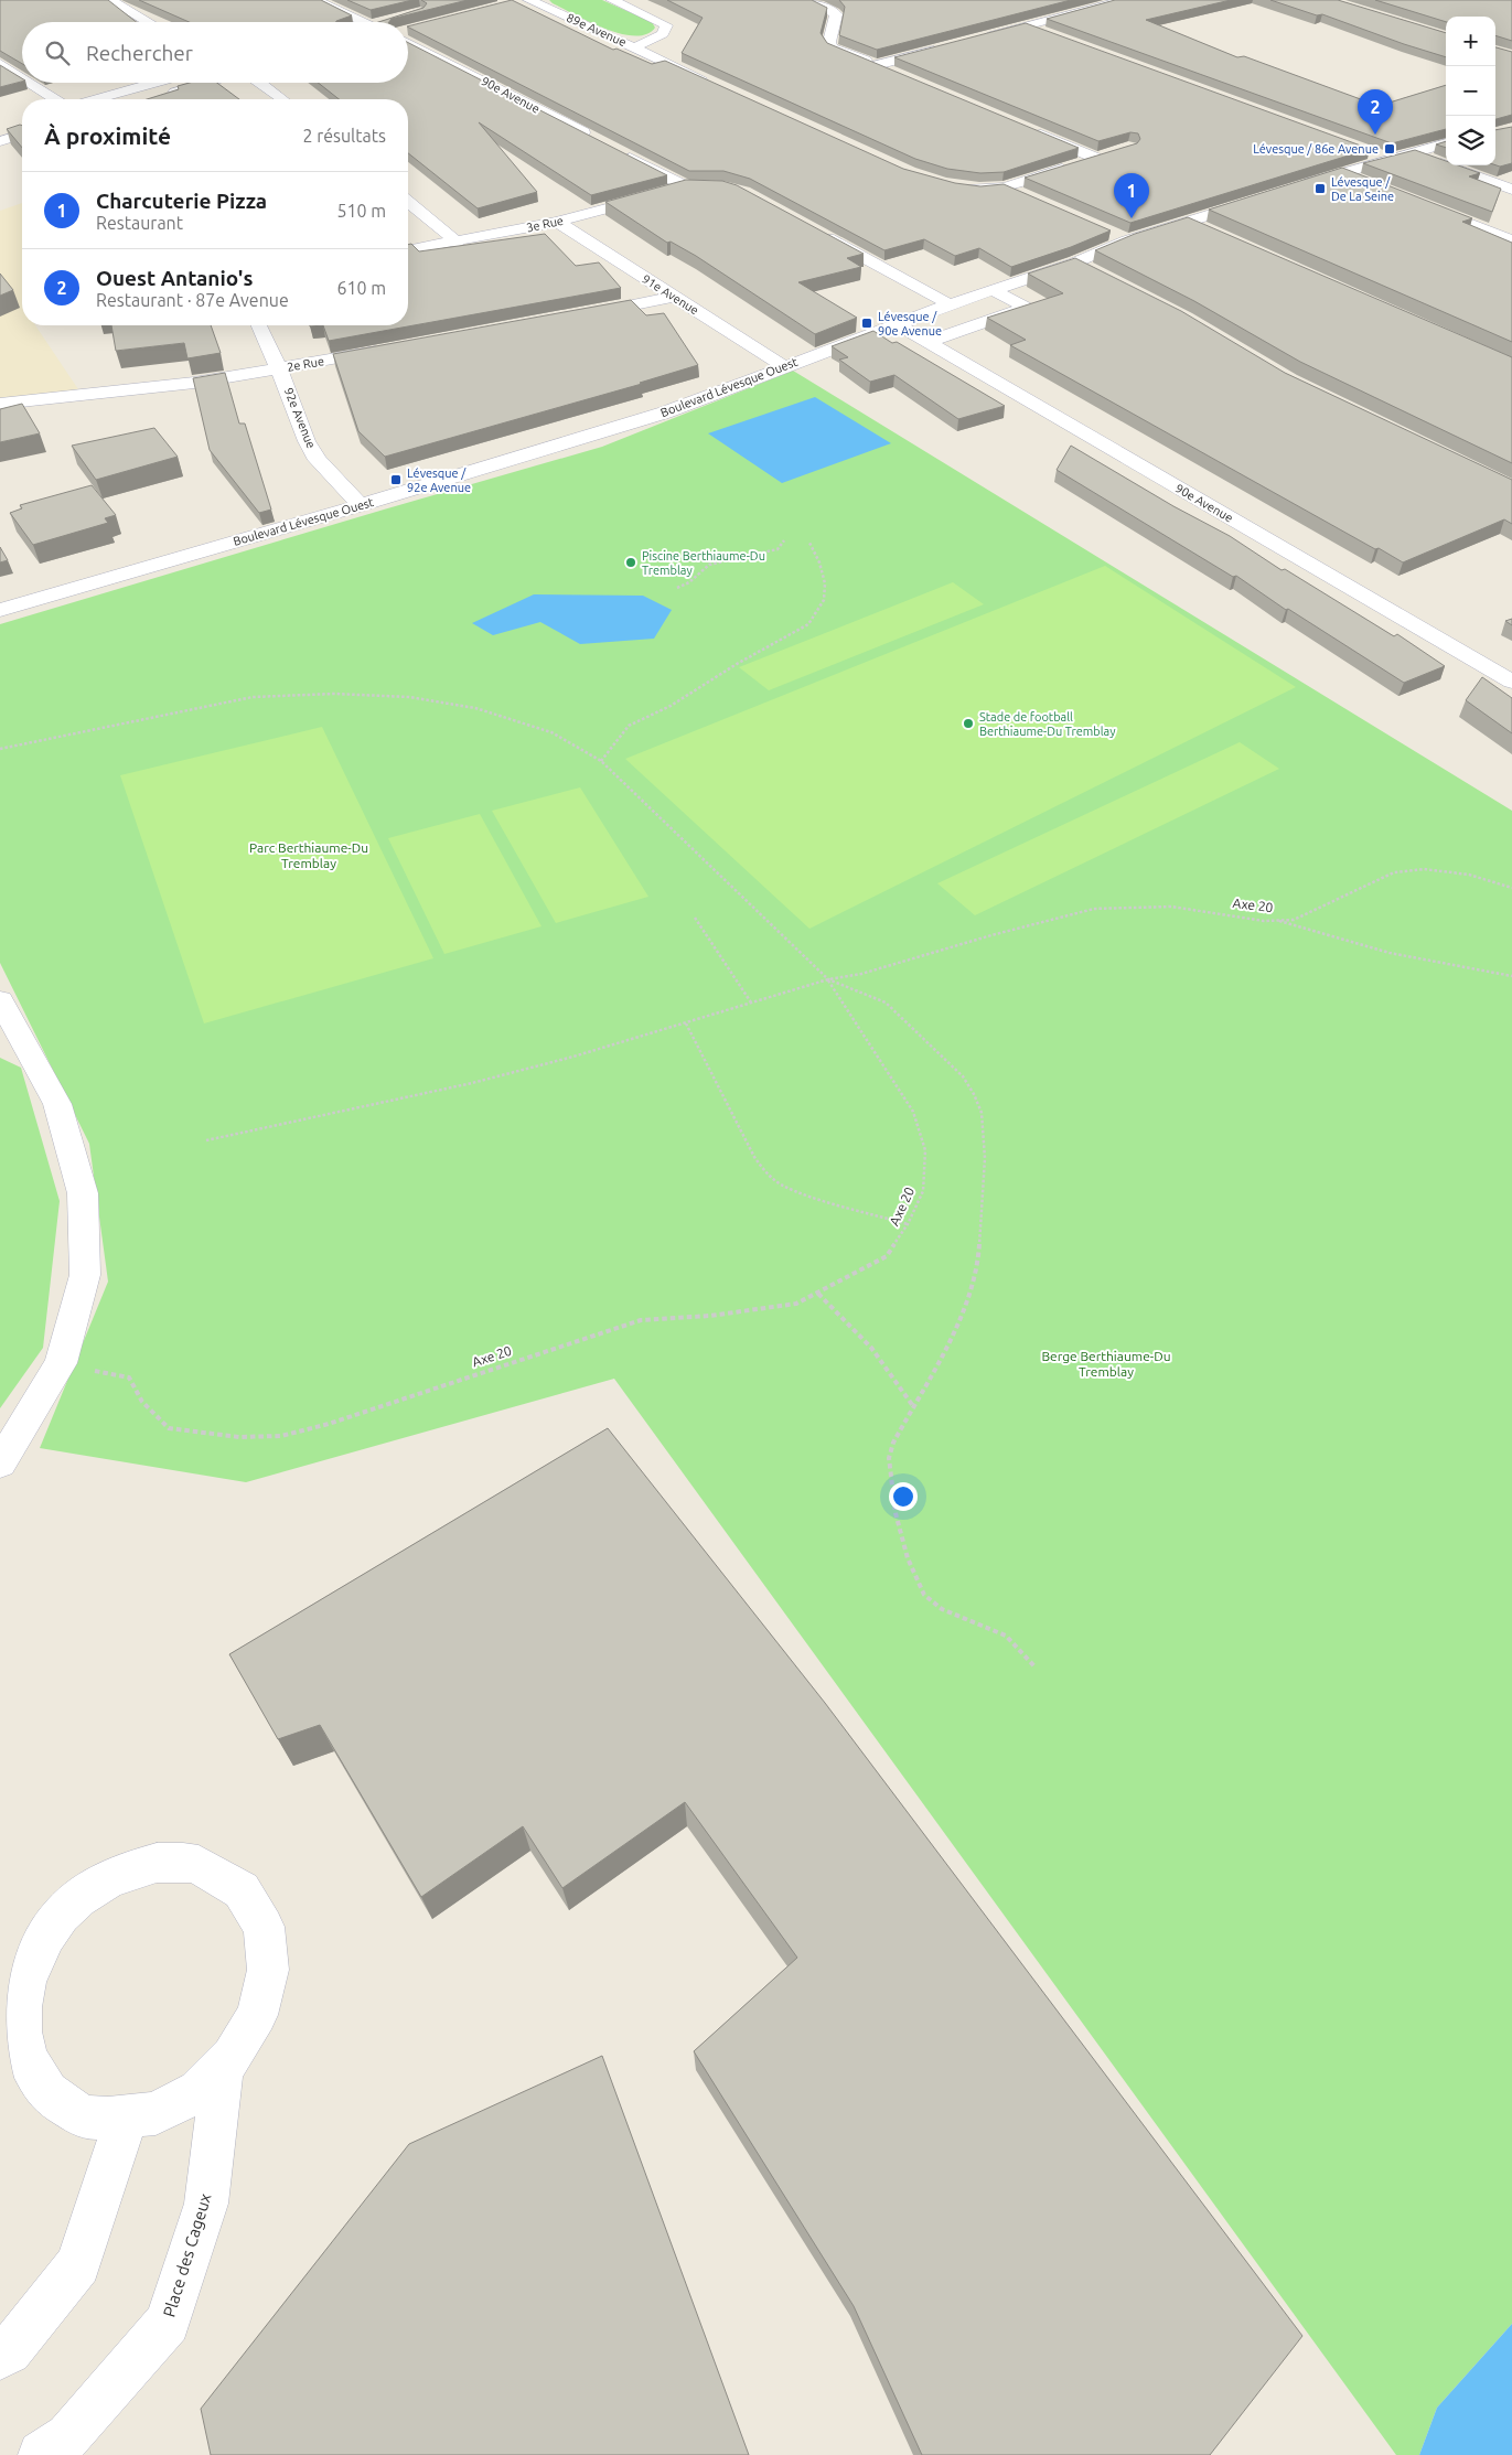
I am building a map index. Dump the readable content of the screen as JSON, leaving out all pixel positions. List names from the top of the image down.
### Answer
{
  "streets": {
    "street": [
      "89e Avenue",
      "90e Avenue",
      "3e Rue",
      "91e Avenue",
      "2e Rue",
      "Boulevard Lévesque Ouest",
      "92e Avenue",
      "Place des Cageux"
    ],
    "path": ["Axe 20"]
  },
  "crossings": [
    ["90e Avenue", "Boulevard Lévesque Ouest"],
    ["3e Rue", "91e Avenue"],
    ["91e Avenue", "Boulevard Lévesque Ouest"],
    ["2e Rue", "92e Avenue"],
    ["Boulevard Lévesque Ouest", "92e Avenue"]
  ],
  "parks": ["Parc Berthiaume-Du Tremblay", "Berge Berthiaume-Du Tremblay"],
  "places": {
    "transit": [
      "Lévesque / 86e Avenue",
      "Lévesque / De La Seine",
      "Lévesque / 90e Avenue",
      "Lévesque / 92e Avenue"
    ],
    "other": ["Piscine Berthiaume-Du Tremblay", "Stade de football Berthiaume-Du Tremblay"]
  },
  "page": {
    "map_buttons": ["+", "−"],
    "search": "Rechercher",
    "pins": ["2", "1"],
    "heading": ["À proximité", "2 résultats"],
    "list": [
      {
        "mark": "1",
        "name": "Charcuterie Pizza",
        "note": "Restaurant",
        "value": "510 m"
      },
      {
        "mark": "2",
        "name": "Ouest Antanio's",
        "note": "Restaurant · 87e Avenue",
        "value": "610 m"
      }
    ]
  }
}
